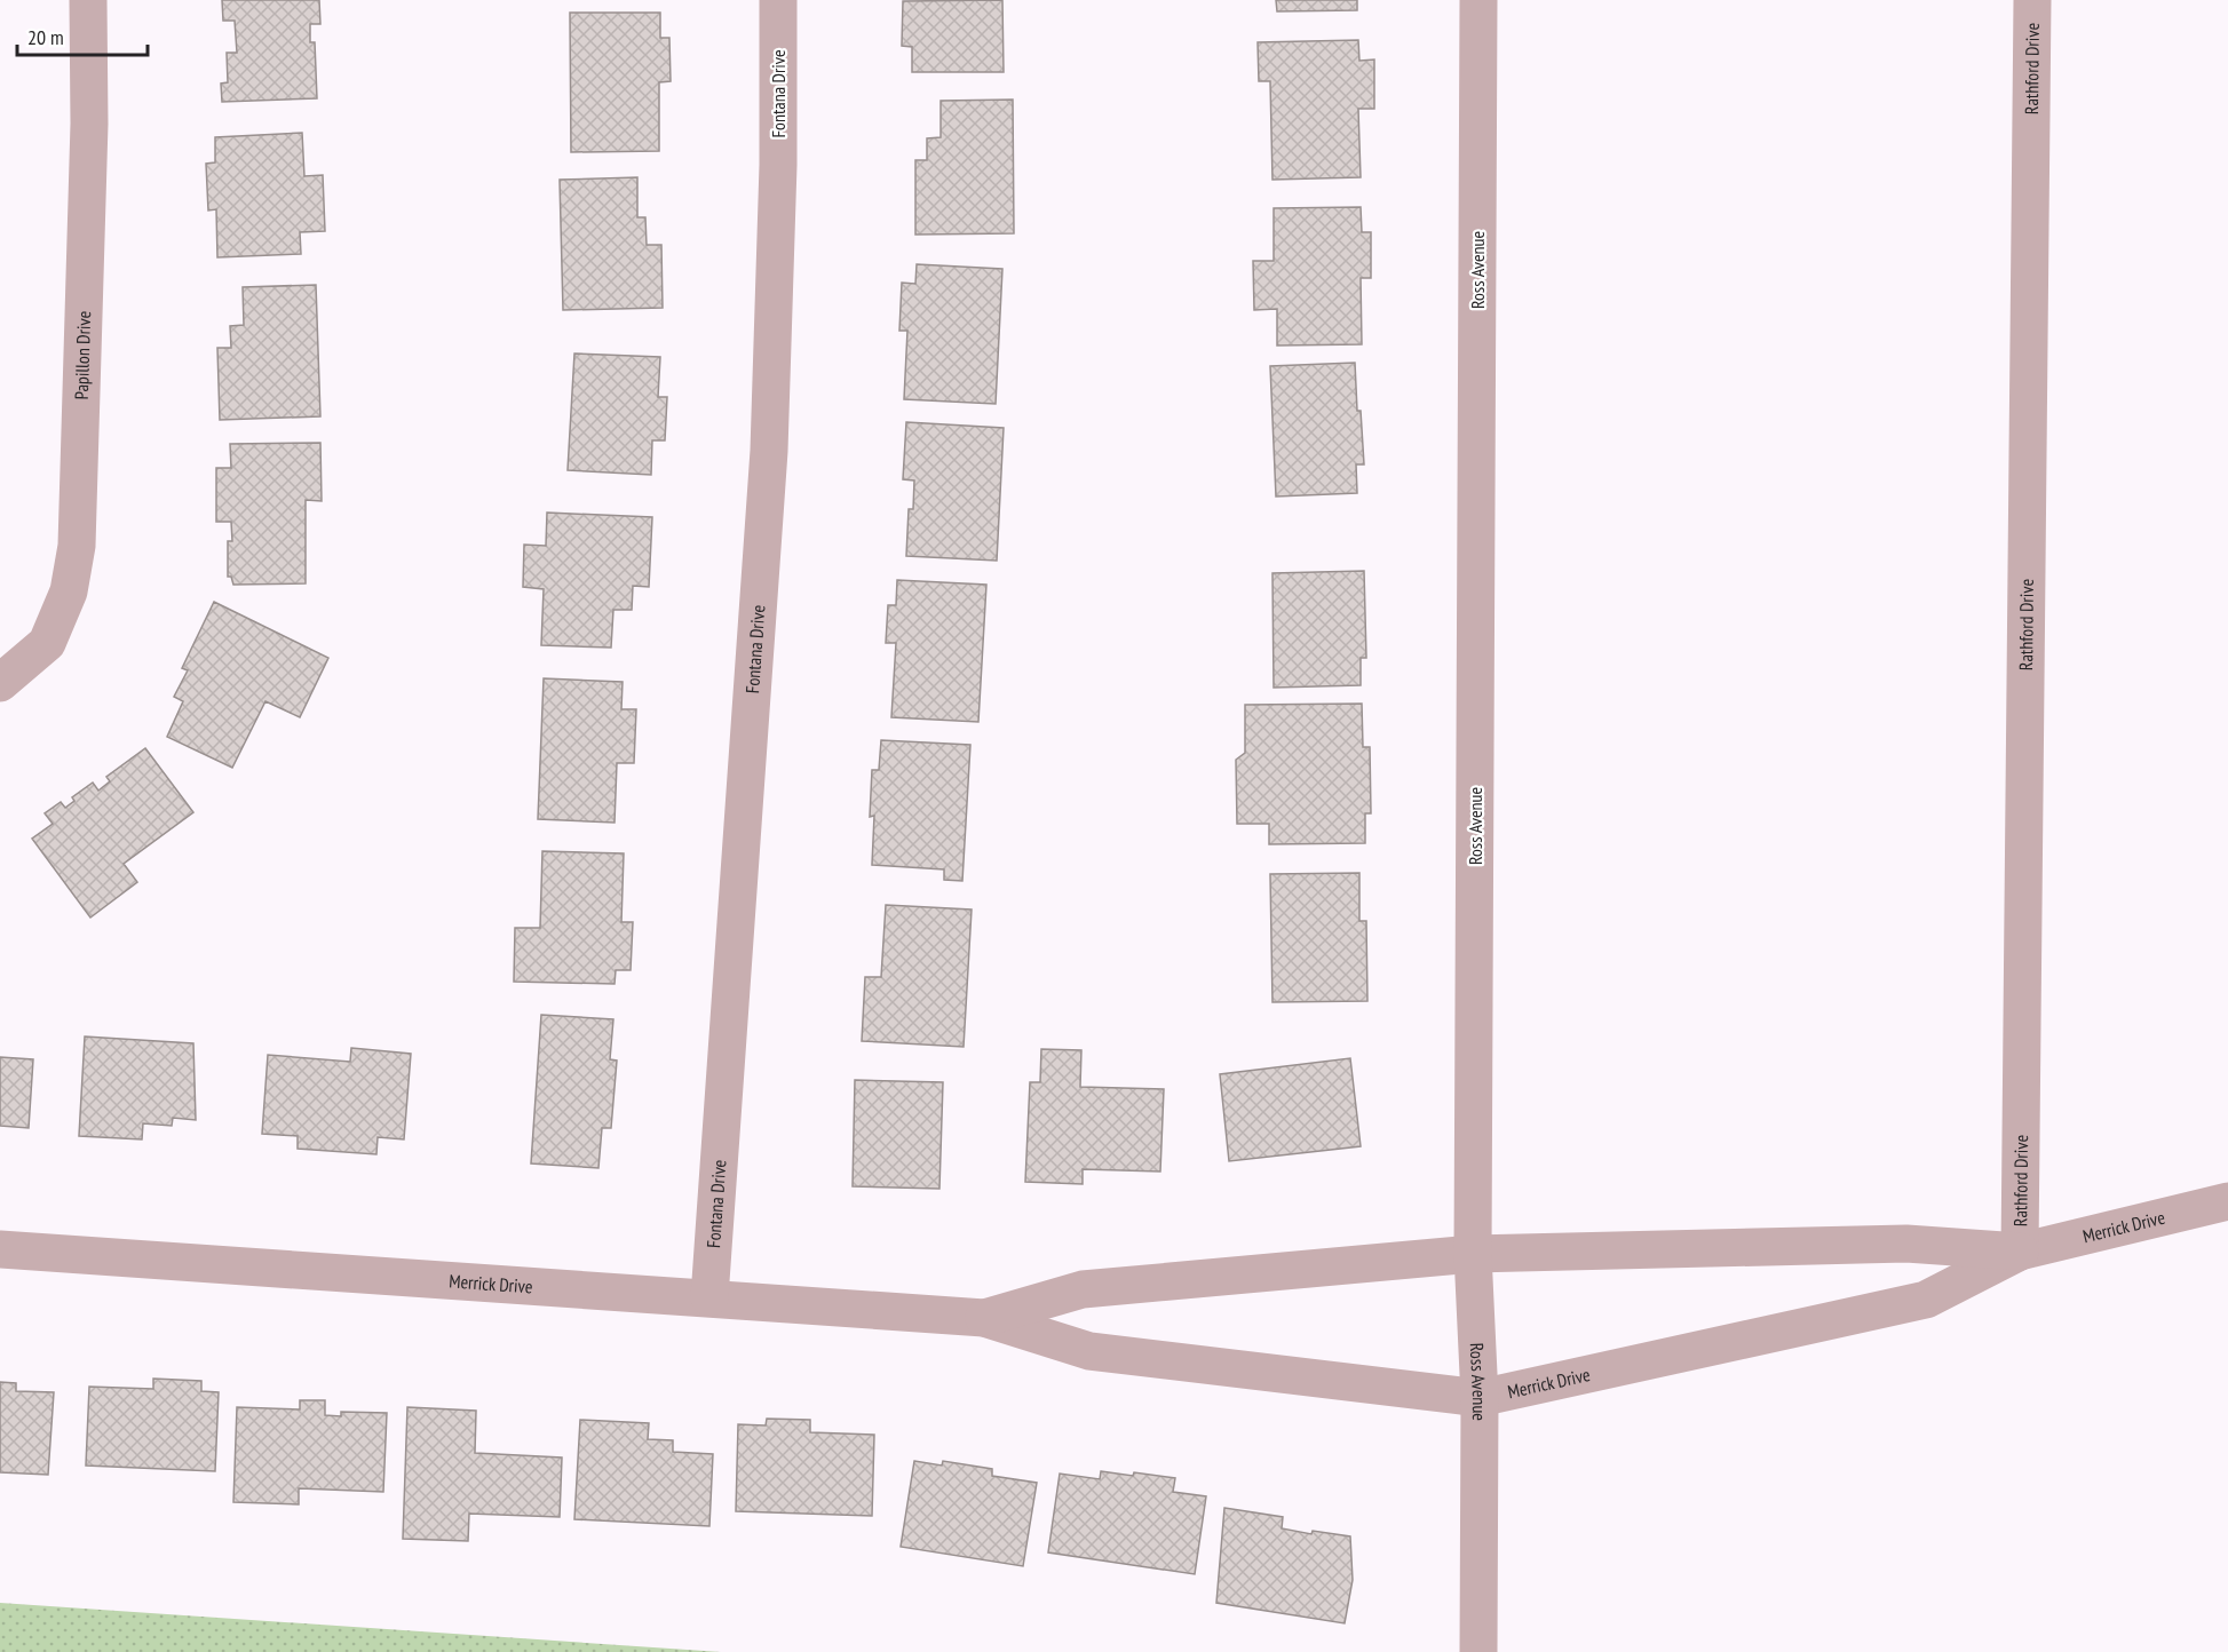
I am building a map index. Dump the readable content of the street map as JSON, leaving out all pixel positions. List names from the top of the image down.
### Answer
{
  "streets": {
    "street": [
      "Rathford Drive",
      "Fontana Drive",
      "Ross Avenue",
      "Papillon Drive",
      "Merrick Drive"
    ]
  },
  "crossings": [
    ["Rathford Drive", "Merrick Drive"],
    ["Fontana Drive", "Merrick Drive"],
    ["Ross Avenue", "Merrick Drive"]
  ],
  "scale_bar": "20 m"
}
